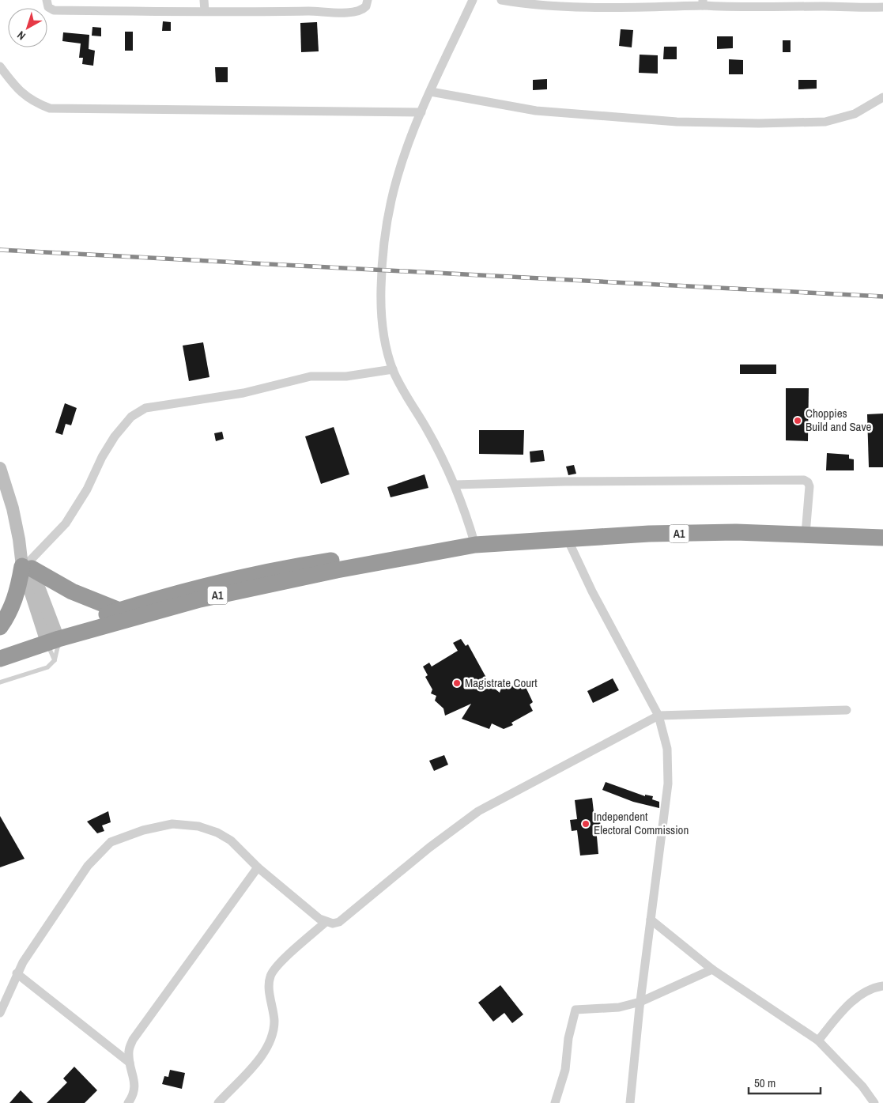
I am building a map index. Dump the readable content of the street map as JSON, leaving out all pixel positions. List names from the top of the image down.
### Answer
{
  "streets": {
    "highway": ["A1"]
  },
  "places": ["Choppies Build and Save", "Magistrate Court", "Independent Electoral Commission"],
  "scale_bar": "50 m",
  "north": "bottom left"
}
